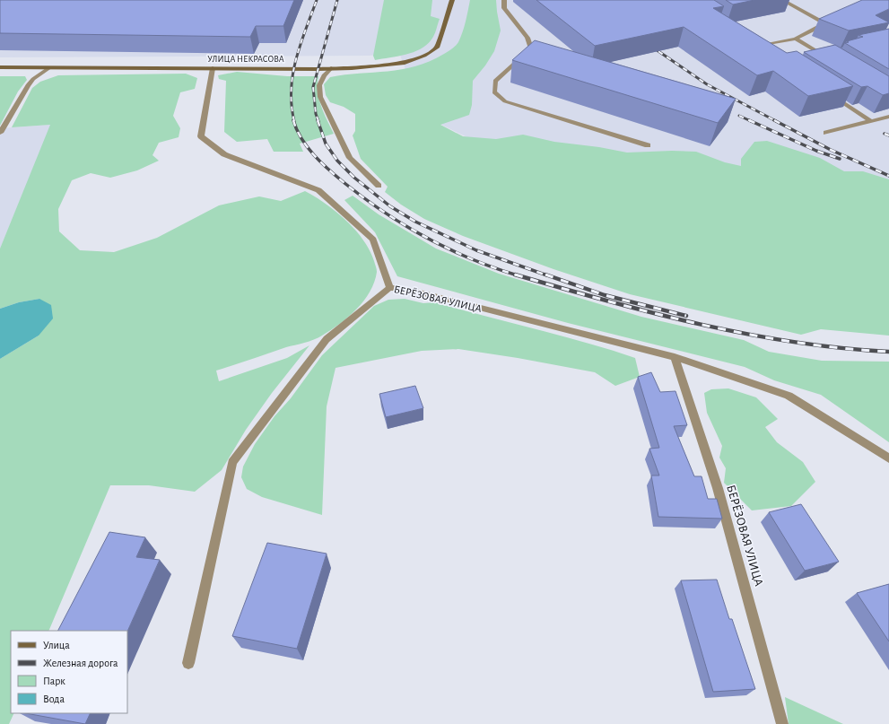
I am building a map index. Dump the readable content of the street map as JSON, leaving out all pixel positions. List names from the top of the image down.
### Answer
{
  "streets": {
    "main road": ["УЛИЦА НЕКРАСОВА"],
    "street": ["БЕРЁЗОВАЯ УЛИЦА"]
  },
  "crossings": [
    ["УЛИЦА НЕКРАСОВА", "БЕРЁЗОВАЯ УЛИЦА"]
  ],
  "legend": [
    "Улица",
    "Железная дорога",
    "Парк",
    "Вода"
  ]
}
